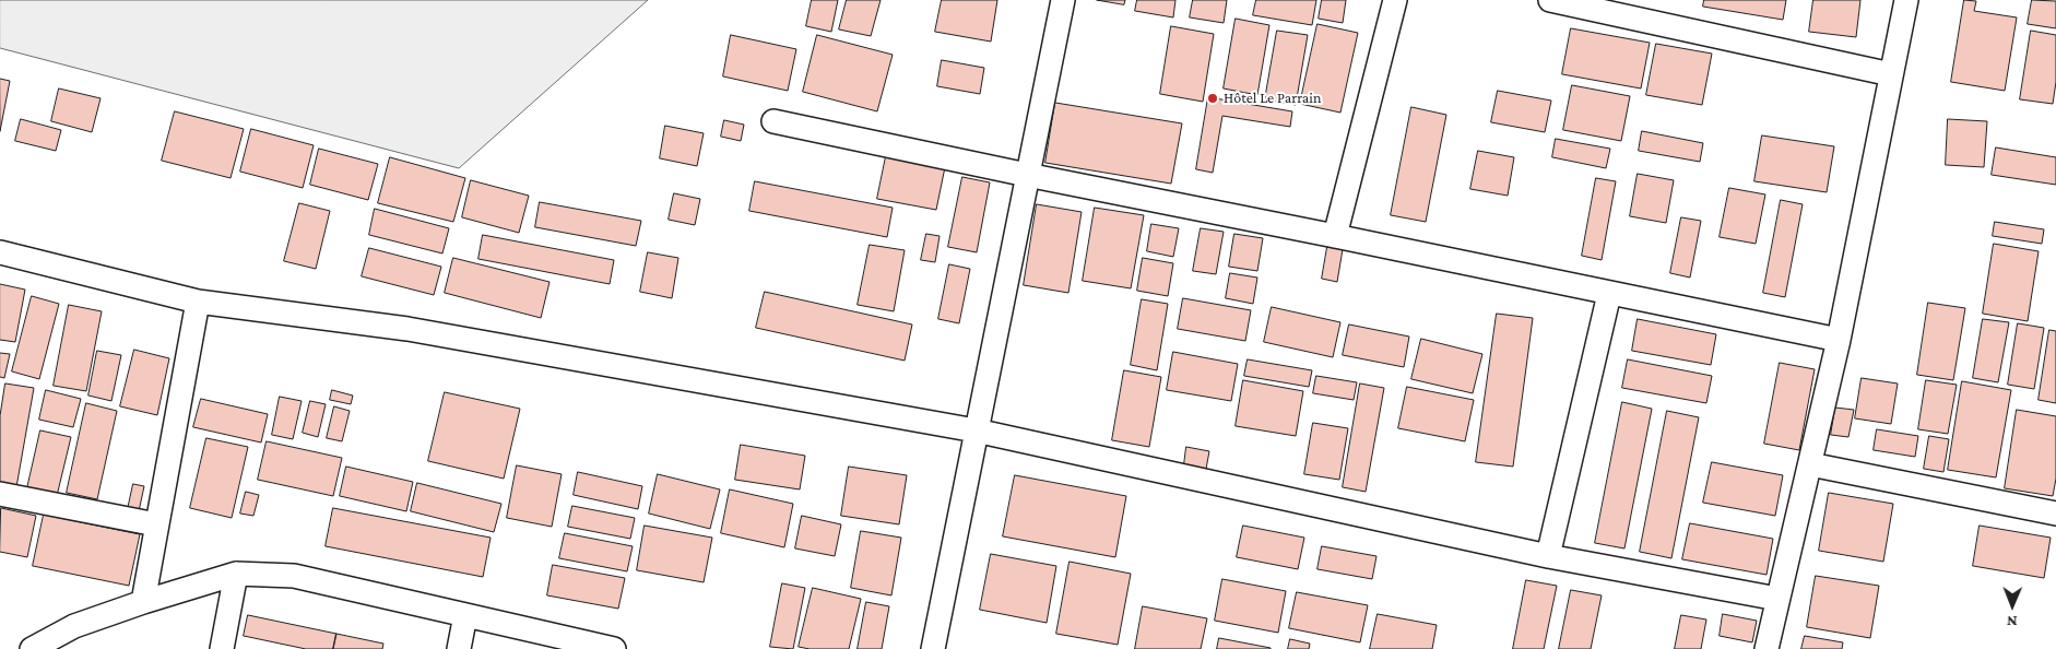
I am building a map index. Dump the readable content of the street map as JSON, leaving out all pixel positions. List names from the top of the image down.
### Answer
{
  "places": ["Hôtel Le Parrain"],
  "north": "bottom"
}
